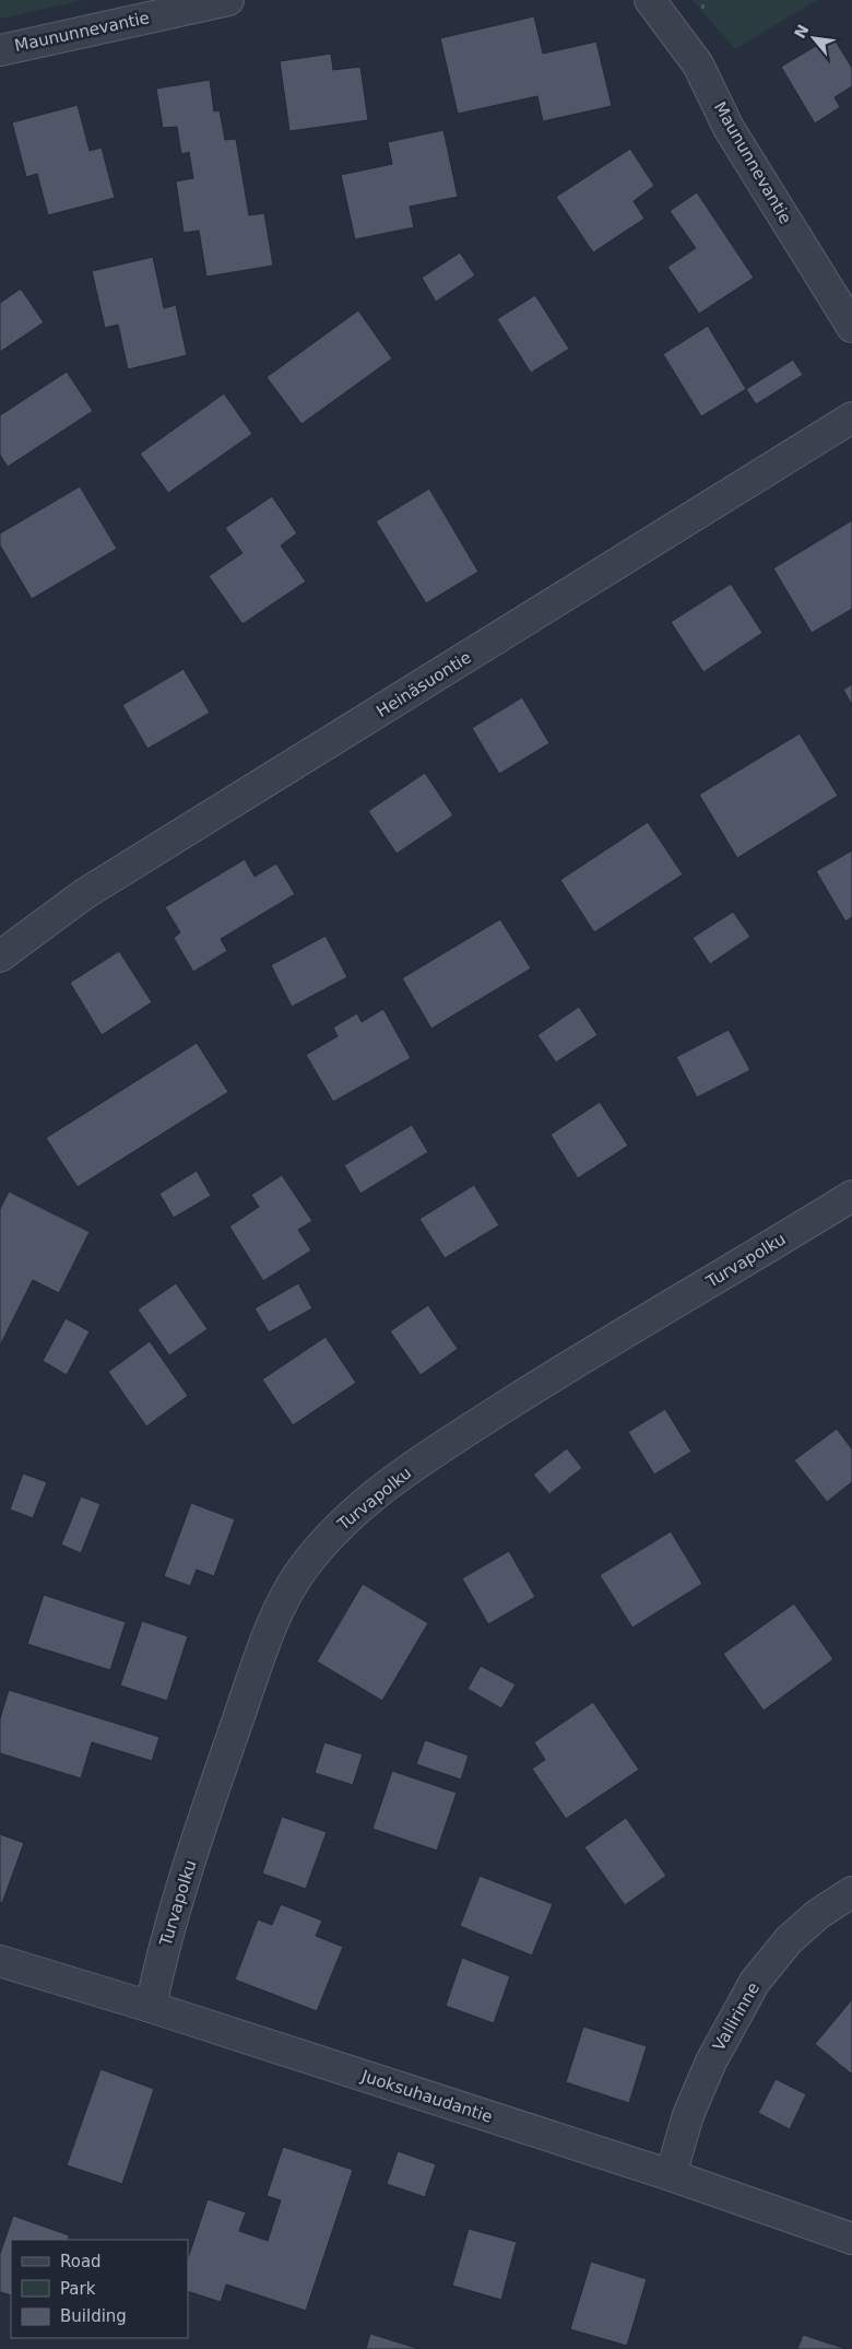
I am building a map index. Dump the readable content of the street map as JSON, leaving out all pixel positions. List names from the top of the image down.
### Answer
{
  "streets": {
    "street": [
      "Maununnevantie",
      "Heinäsuontie",
      "Turvapolku",
      "Vallirinne",
      "Juoksuhaudantie"
    ]
  },
  "crossings": [
    ["Turvapolku", "Juoksuhaudantie"],
    ["Vallirinne", "Juoksuhaudantie"]
  ],
  "legend": ["Road", "Park", "Building"],
  "north": "top left"
}
